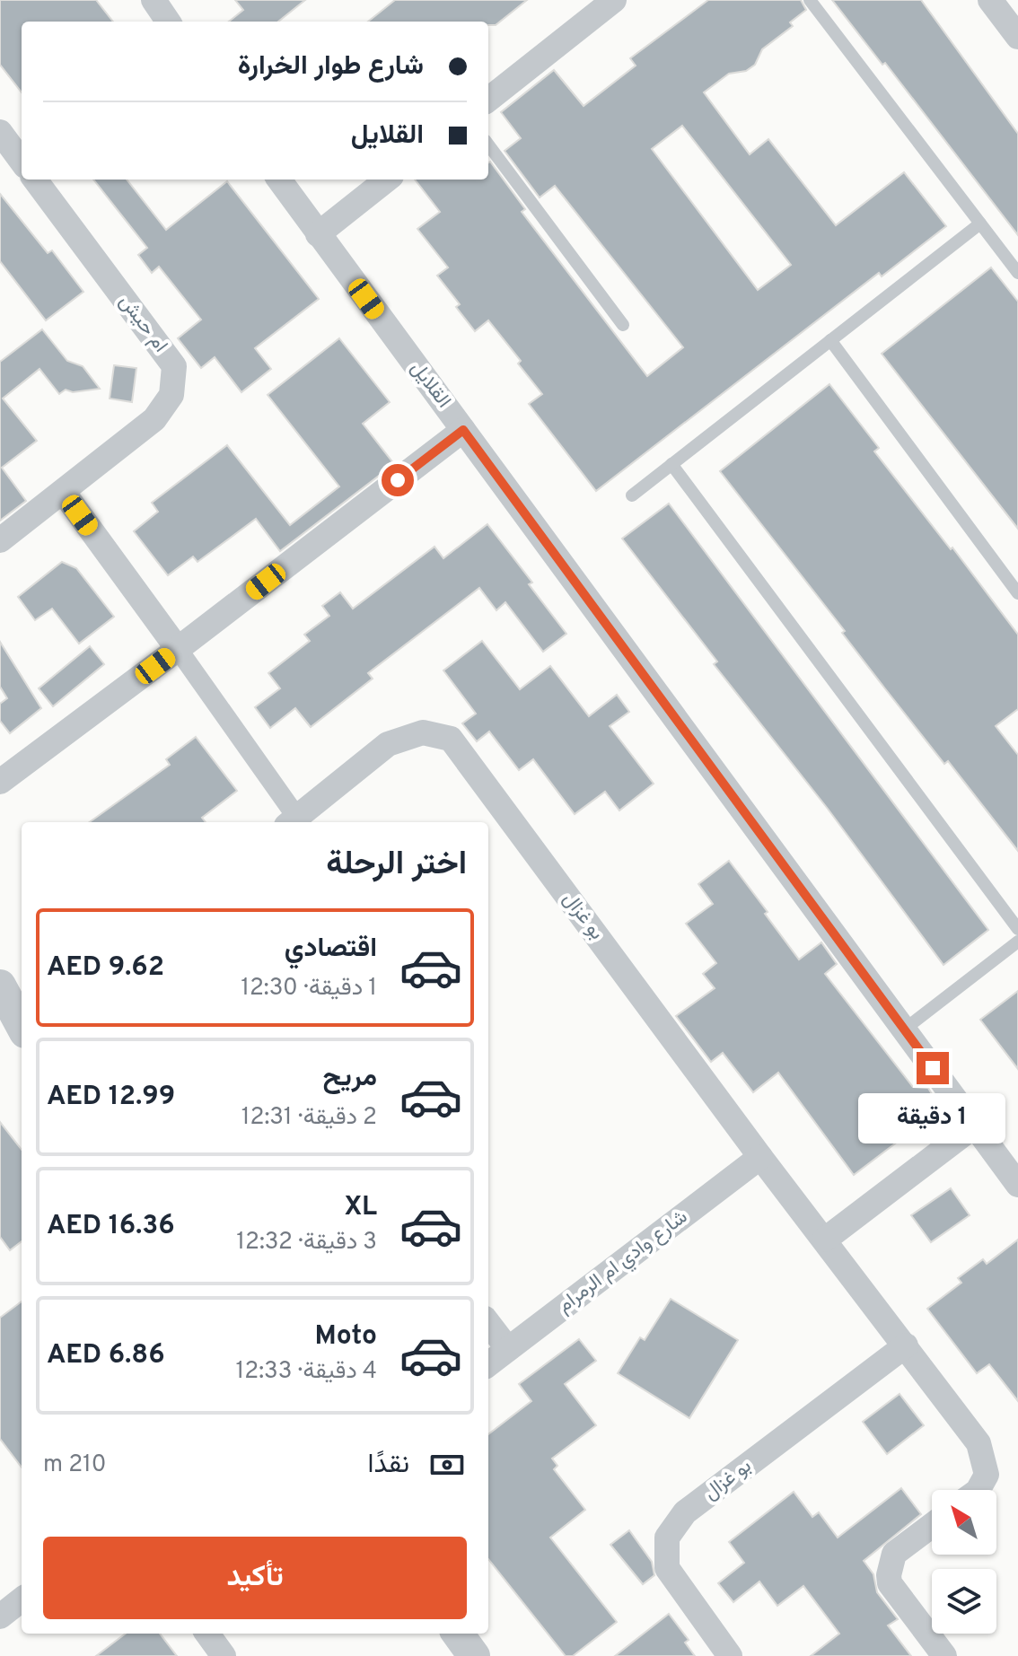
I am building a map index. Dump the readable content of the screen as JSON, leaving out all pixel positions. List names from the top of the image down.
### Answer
{
  "streets": {
    "street": [
      "ام حيش",
      "القلايل",
      "بو غزال",
      "شارع وادي ام الرمرام"
    ]
  },
  "crossings": [
    ["بو غزال", "شارع وادي ام الرمرام"]
  ],
  "north": "top left",
  "page": {
    "banner": ["شارع طوار الخرارة", "القلايل"],
    "heading": "اختر الرحلة",
    "list": [
      {
        "name": "اقتصادي",
        "note": "1 دقيقة · 12:30",
        "value": "AED 9.62"
      },
      {
        "name": "مريح",
        "note": "2 دقيقة · 12:31",
        "value": "AED 12.99"
      },
      {
        "name": "XL",
        "note": "3 دقيقة · 12:32",
        "value": "AED 16.36"
      },
      {
        "name": "Moto",
        "note": "4 دقيقة · 12:33",
        "value": "AED 6.86"
      }
    ],
    "bubble": "1 دقيقة",
    "pay": ["نقدًا", "210 m"],
    "buttons": "تأكيد"
  }
}
